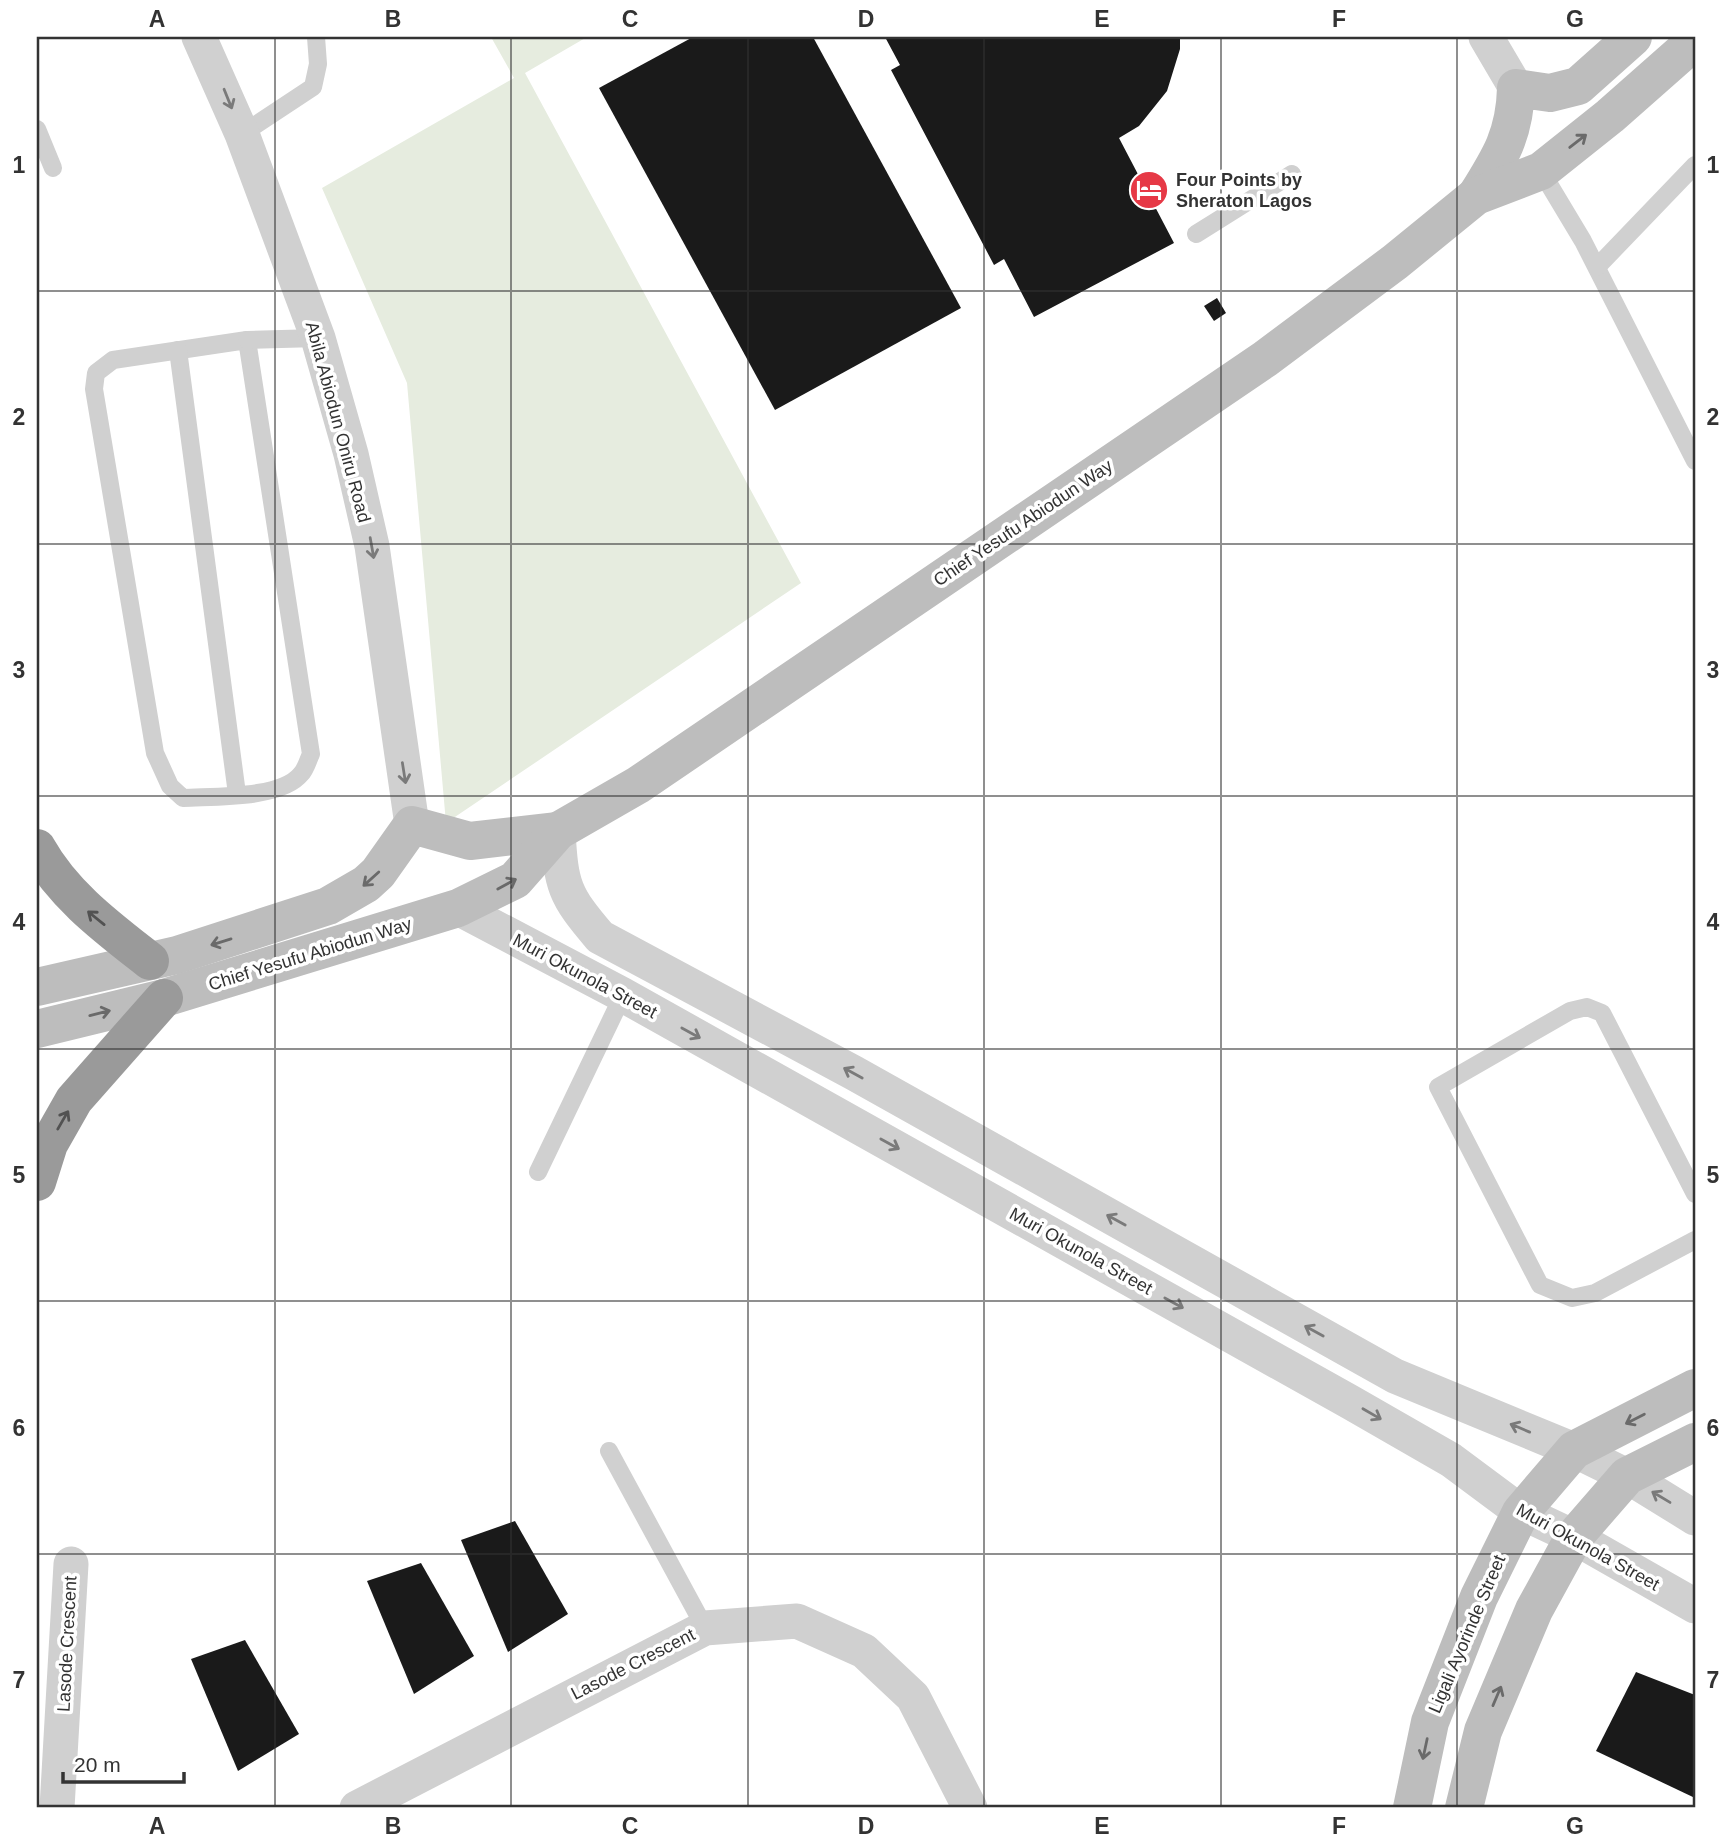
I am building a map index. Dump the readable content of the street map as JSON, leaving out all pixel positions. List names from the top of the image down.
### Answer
{
  "streets": {
    "main road": ["Chief Yesufu Abiodun Way", "Ligali Ayorinde Street"],
    "street": ["Abila Abiodun Oniru Road", "Muri Okunola Street", "Lasode Crescent"]
  },
  "crossings": [
    ["Abila Abiodun Oniru Road", "Chief Yesufu Abiodun Way"],
    ["Chief Yesufu Abiodun Way", "Muri Okunola Street"],
    ["Muri Okunola Street", "Ligali Ayorinde Street"]
  ],
  "one_way": ["Abila Abiodun Oniru Road"],
  "places": {
    "hotel": ["Four Points by Sheraton Lagos"]
  },
  "scale_bar": "20 m",
  "grid": {
    "columns": [
      "A",
      "B",
      "C",
      "D",
      "E",
      "F",
      "G"
    ],
    "rows": [
      "1",
      "2",
      "3",
      "4",
      "5",
      "6",
      "7"
    ]
  }
}
